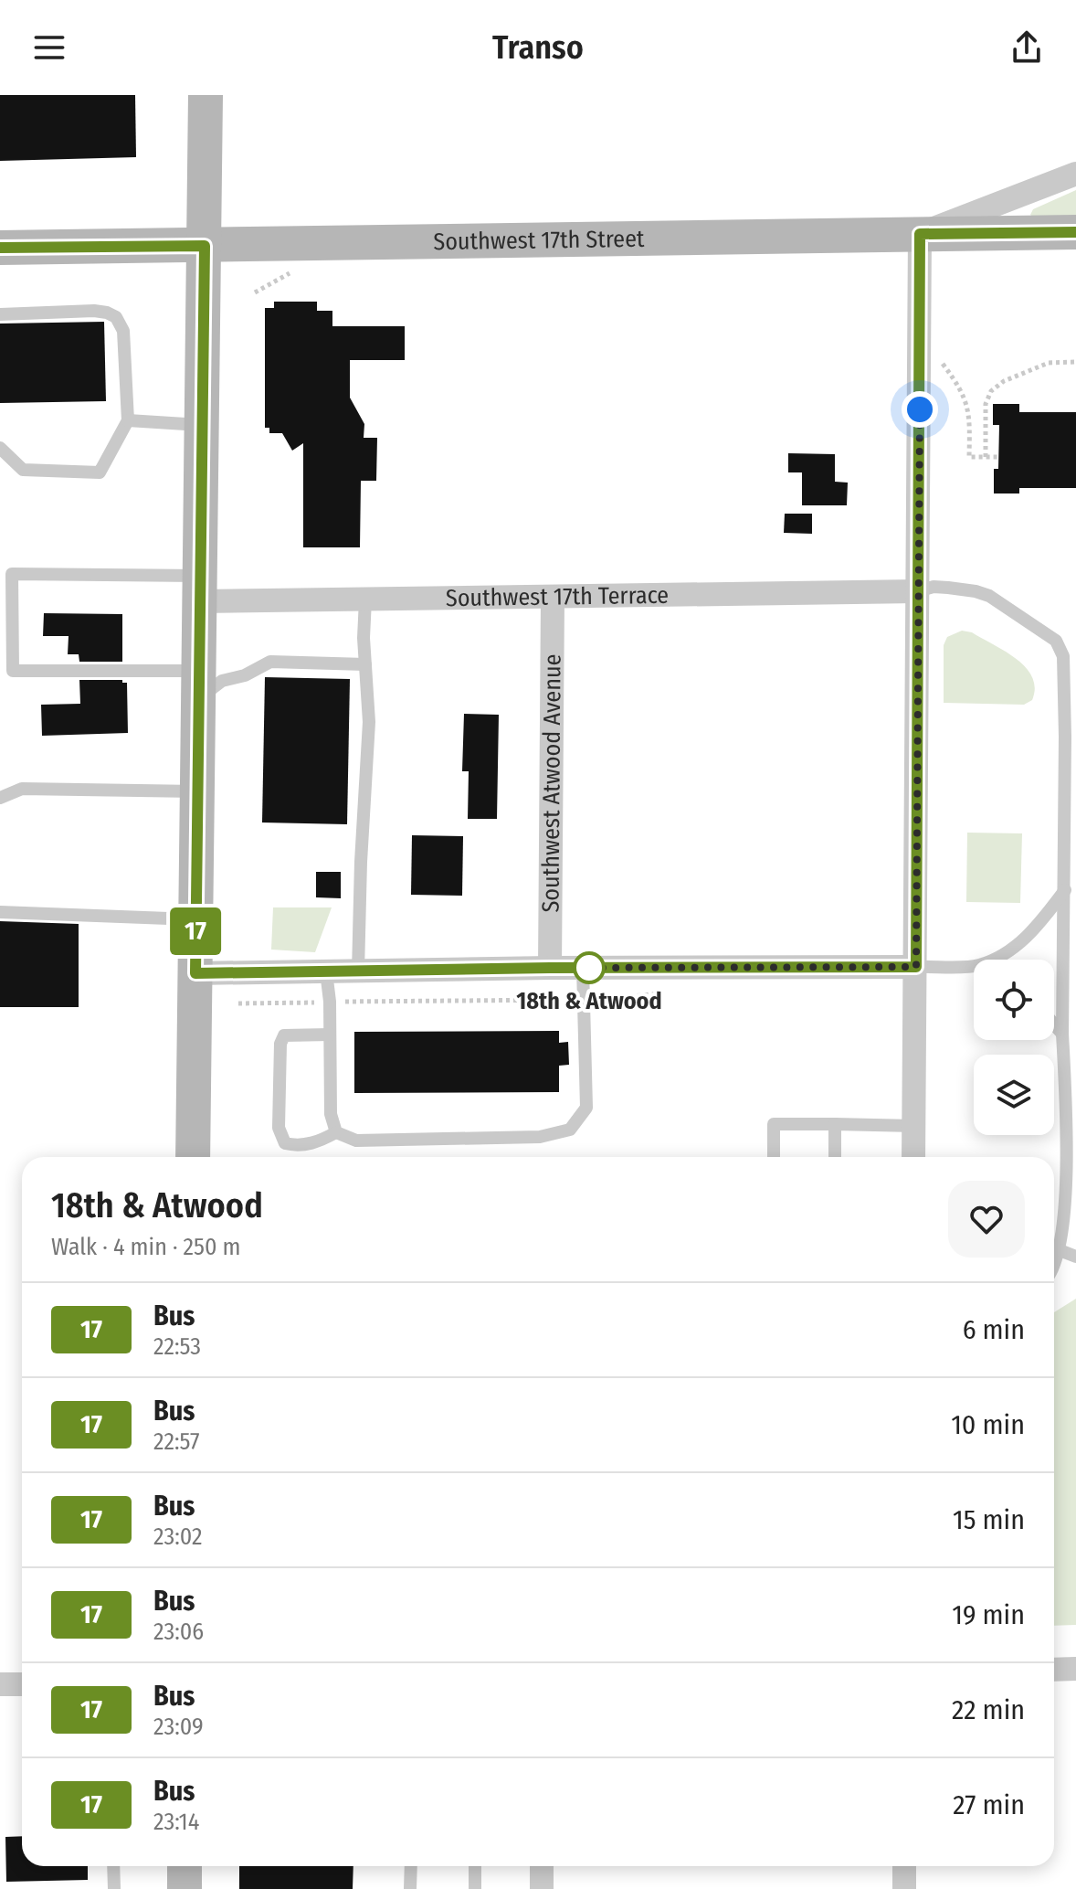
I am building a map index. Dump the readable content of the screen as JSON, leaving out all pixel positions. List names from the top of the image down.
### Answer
{
  "streets": {
    "main road": ["Southwest 17th Street"],
    "street": ["Southwest 17th Terrace", "Southwest Atwood Avenue"]
  },
  "crossings": [
    ["Southwest 17th Terrace", "Southwest Atwood Avenue"]
  ],
  "places": ["18th & Atwood"],
  "lines": ["bus line 17"],
  "page": {
    "header": "Transo",
    "on_map": "17",
    "heading": ["18th & Atwood", "Walk · 4 min · 250 m"],
    "list": [
      {
        "mark": "17",
        "name": "Bus",
        "note": "22:53",
        "value": "6 min"
      },
      {
        "mark": "17",
        "name": "Bus",
        "note": "22:57",
        "value": "10 min"
      },
      {
        "mark": "17",
        "name": "Bus",
        "note": "23:02",
        "value": "15 min"
      },
      {
        "mark": "17",
        "name": "Bus",
        "note": "23:06",
        "value": "19 min"
      },
      {
        "mark": "17",
        "name": "Bus",
        "note": "23:09",
        "value": "22 min"
      },
      {
        "mark": "17",
        "name": "Bus",
        "note": "23:14",
        "value": "27 min"
      }
    ]
  }
}
